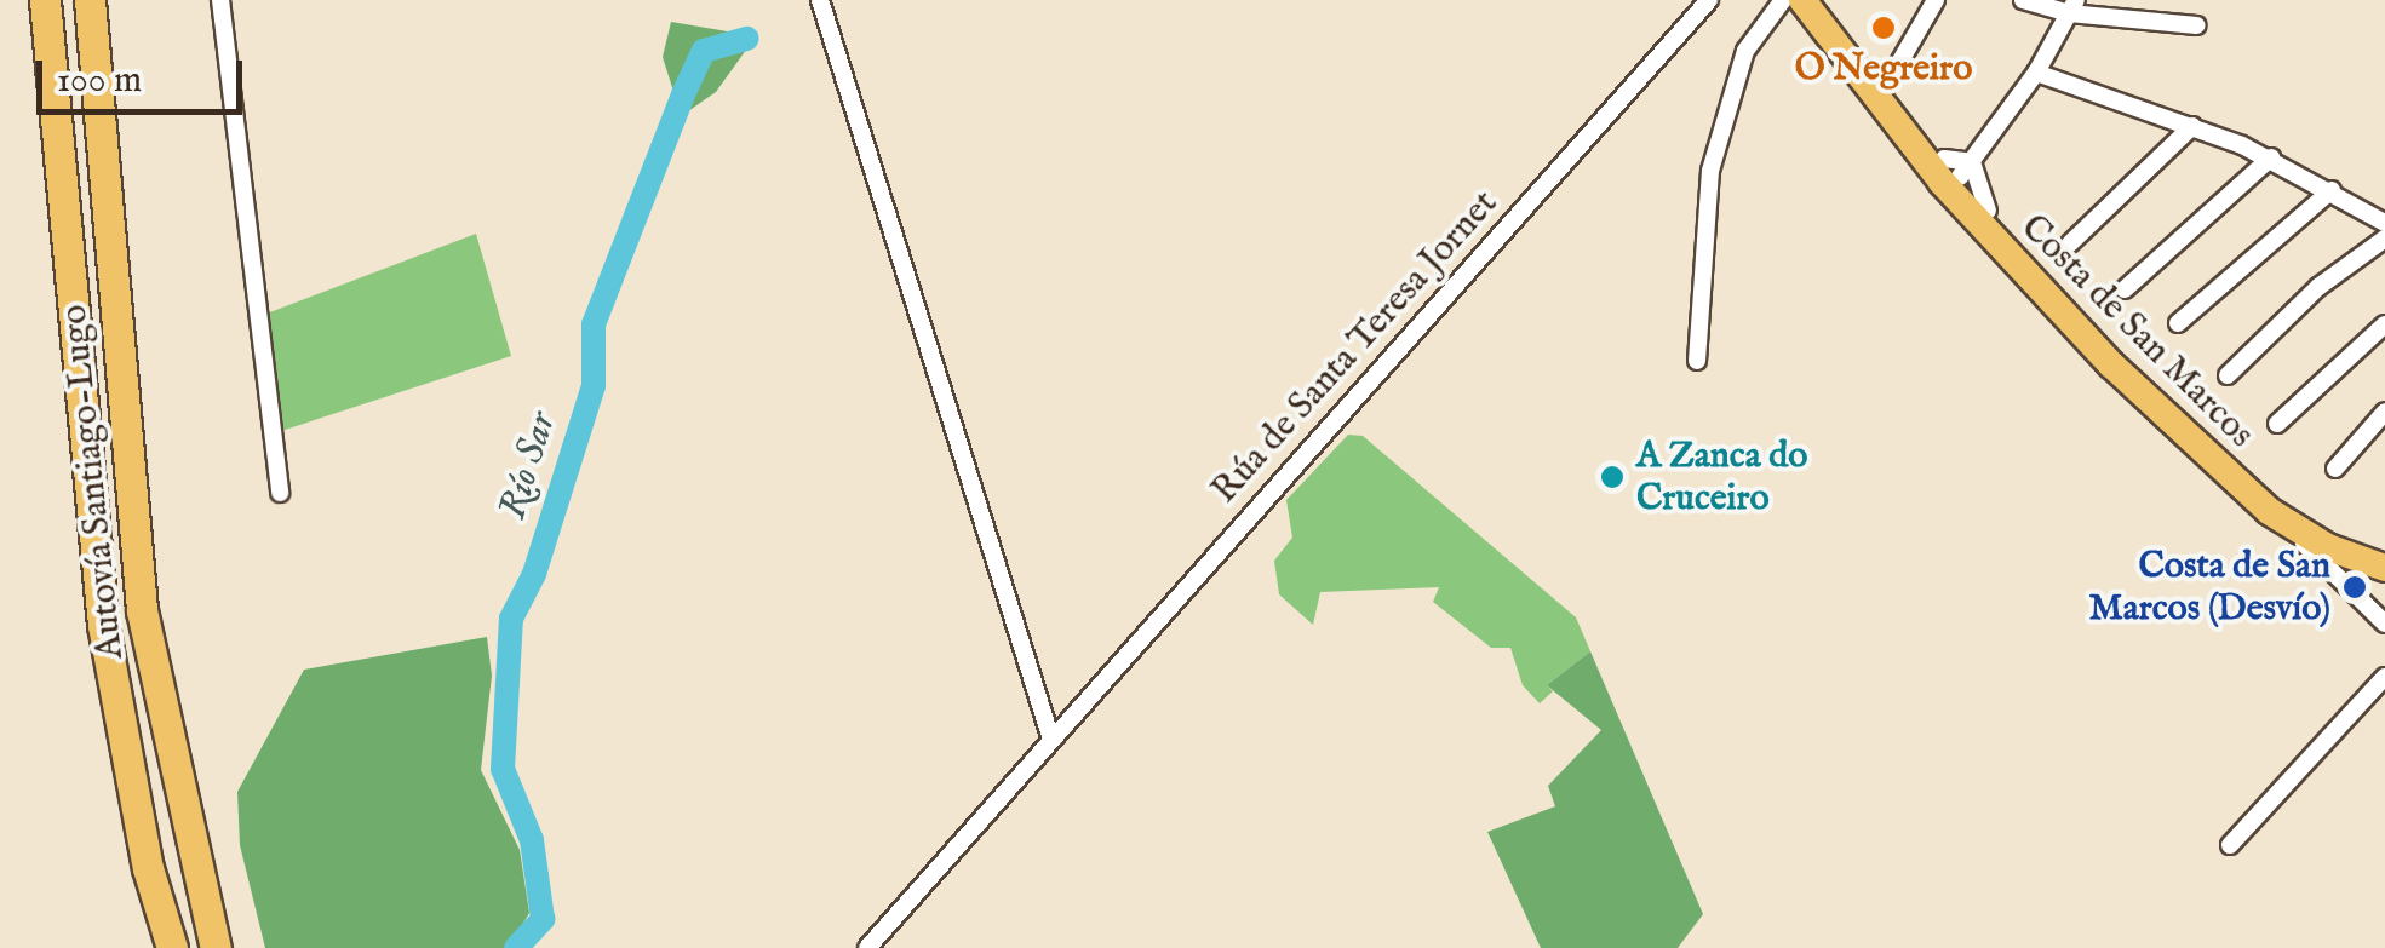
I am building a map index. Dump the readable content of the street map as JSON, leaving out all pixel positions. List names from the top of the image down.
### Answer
{
  "streets": {
    "highway": ["Autovía Santiago-Lugo"],
    "main road": ["Costa de San Marcos"],
    "street": ["Rúa de Santa Teresa Jornet"]
  },
  "water": ["Río Sar"],
  "places": ["O Negreiro", "A Zanca do Cruceiro", "Costa de San Marcos (Desvío)"],
  "scale_bar": "100 m"
}
